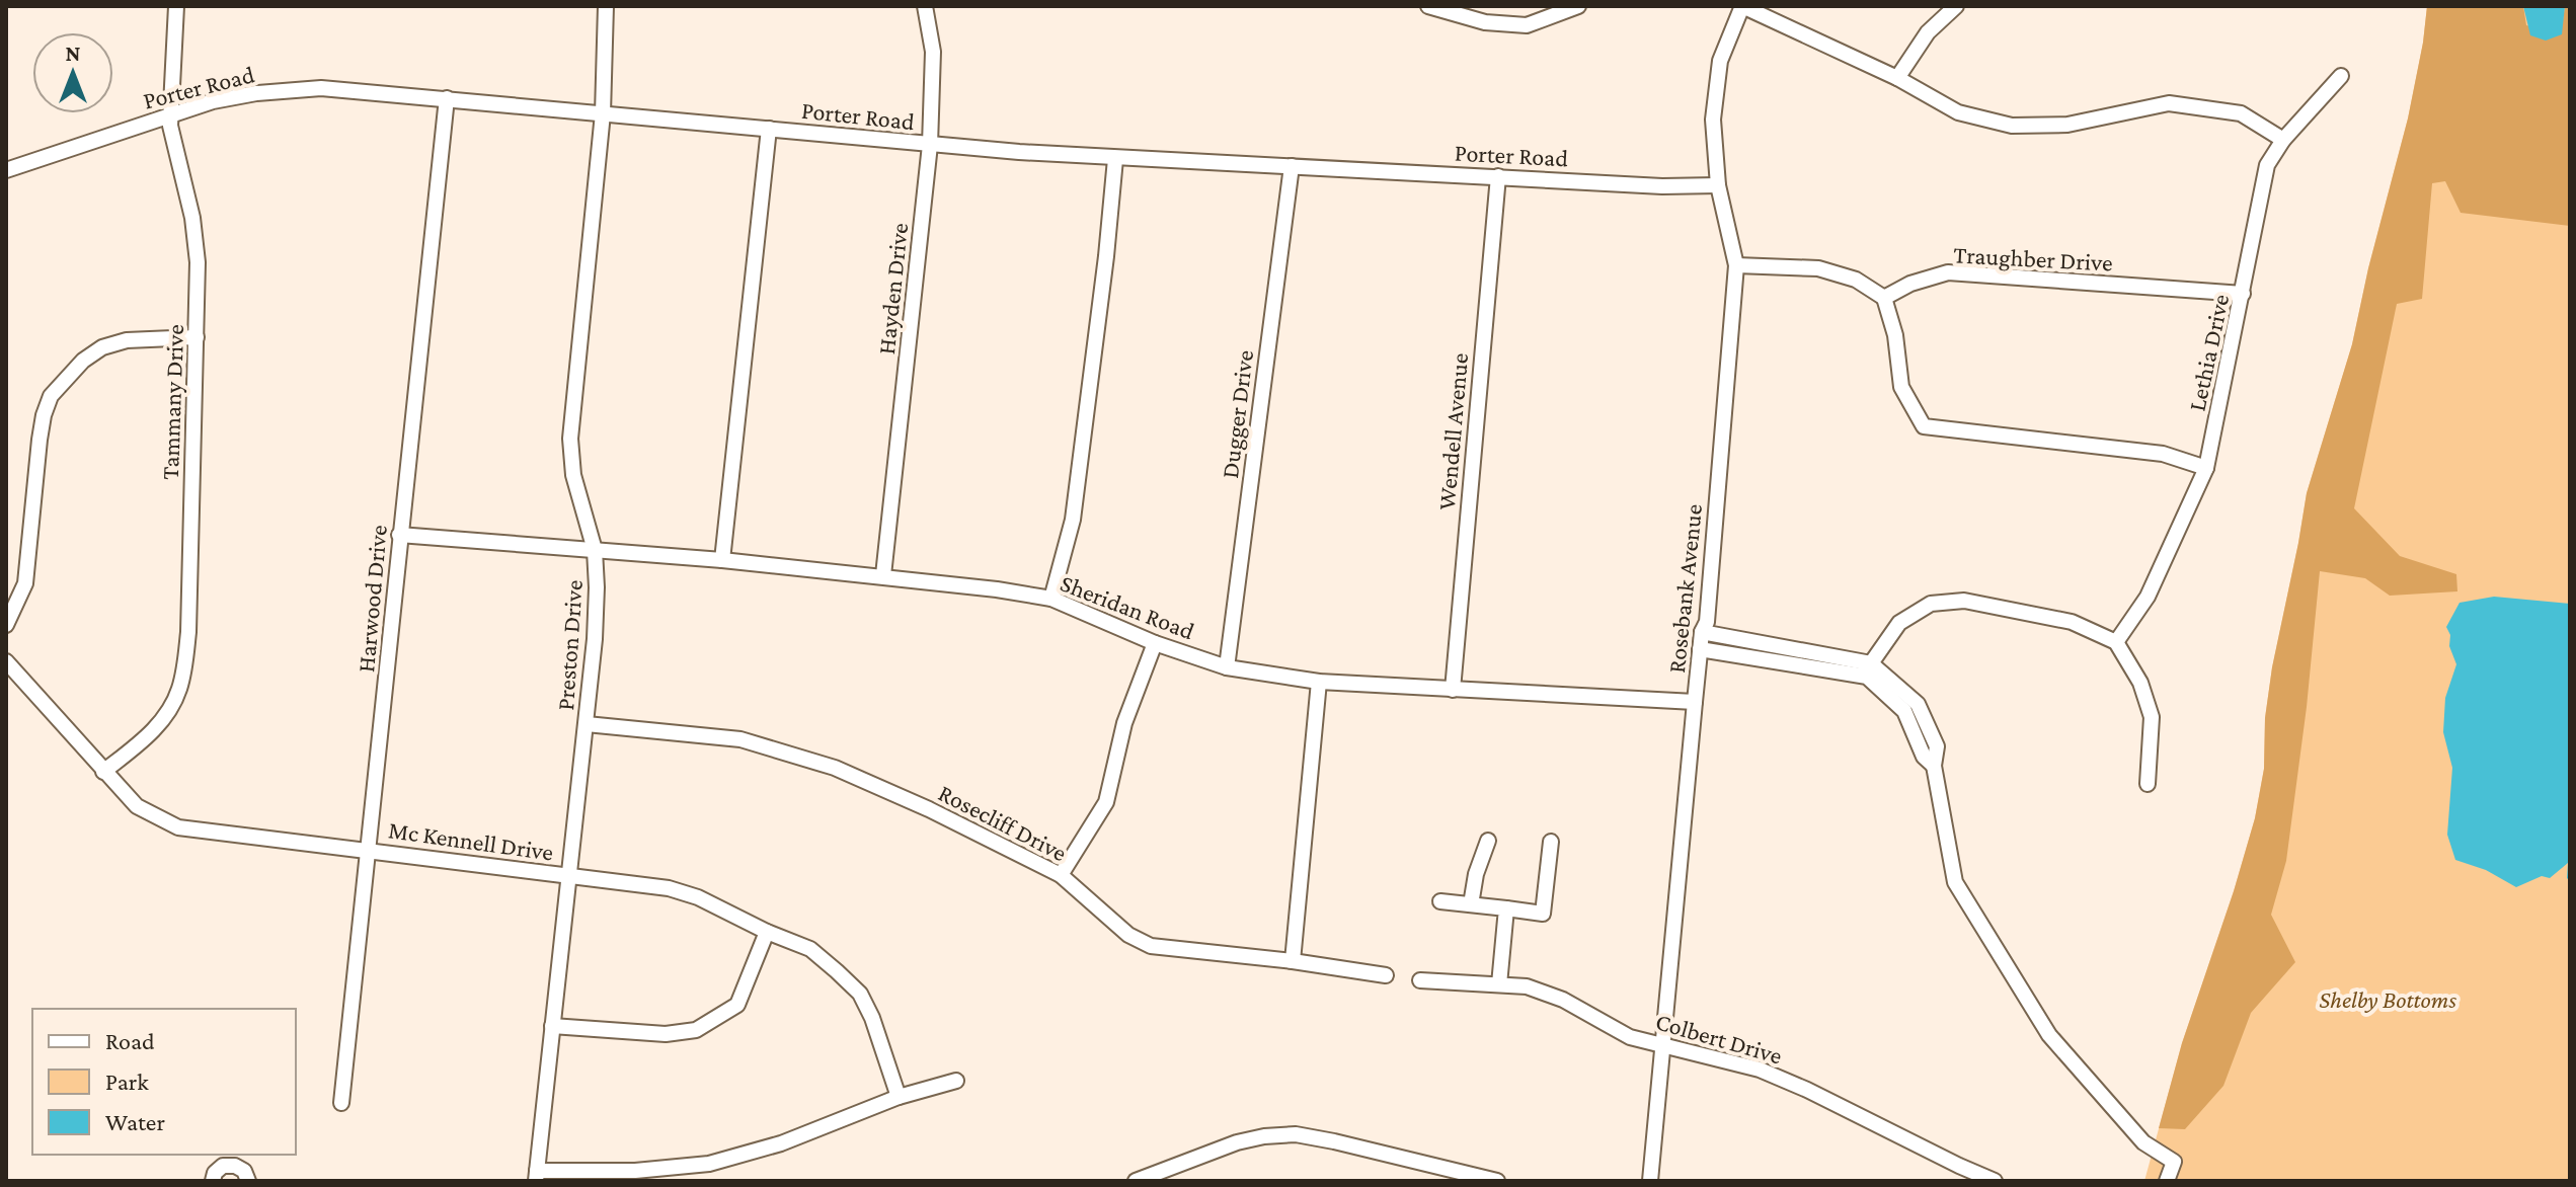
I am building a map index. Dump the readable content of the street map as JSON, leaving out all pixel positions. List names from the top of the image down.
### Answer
{
  "streets": {
    "street": [
      "Porter Road",
      "Traughber Drive",
      "Hayden Drive",
      "Lethia Drive",
      "Tammany Drive",
      "Dugger Drive",
      "Wendell Avenue",
      "Rosebank Avenue",
      "Harwood Drive",
      "Sheridan Road",
      "Preston Drive",
      "Rosecliff Drive",
      "Mc Kennell Drive",
      "Colbert Drive"
    ]
  },
  "crossings": [
    ["Porter Road", "Hayden Drive"],
    ["Porter Road", "Tammany Drive"],
    ["Porter Road", "Dugger Drive"],
    ["Porter Road", "Wendell Avenue"],
    ["Porter Road", "Rosebank Avenue"],
    ["Porter Road", "Harwood Drive"],
    ["Porter Road", "Preston Drive"],
    ["Traughber Drive", "Lethia Drive"],
    ["Hayden Drive", "Sheridan Road"],
    ["Tammany Drive", "Mc Kennell Drive"],
    ["Dugger Drive", "Sheridan Road"],
    ["Wendell Avenue", "Sheridan Road"],
    ["Rosebank Avenue", "Sheridan Road"],
    ["Rosebank Avenue", "Colbert Drive"],
    ["Harwood Drive", "Sheridan Road"],
    ["Harwood Drive", "Mc Kennell Drive"],
    ["Sheridan Road", "Preston Drive"],
    ["Preston Drive", "Rosecliff Drive"],
    ["Preston Drive", "Mc Kennell Drive"]
  ],
  "parks": ["Shelby Bottoms"],
  "legend": ["Road", "Park", "Water"],
  "north": "top"
}
